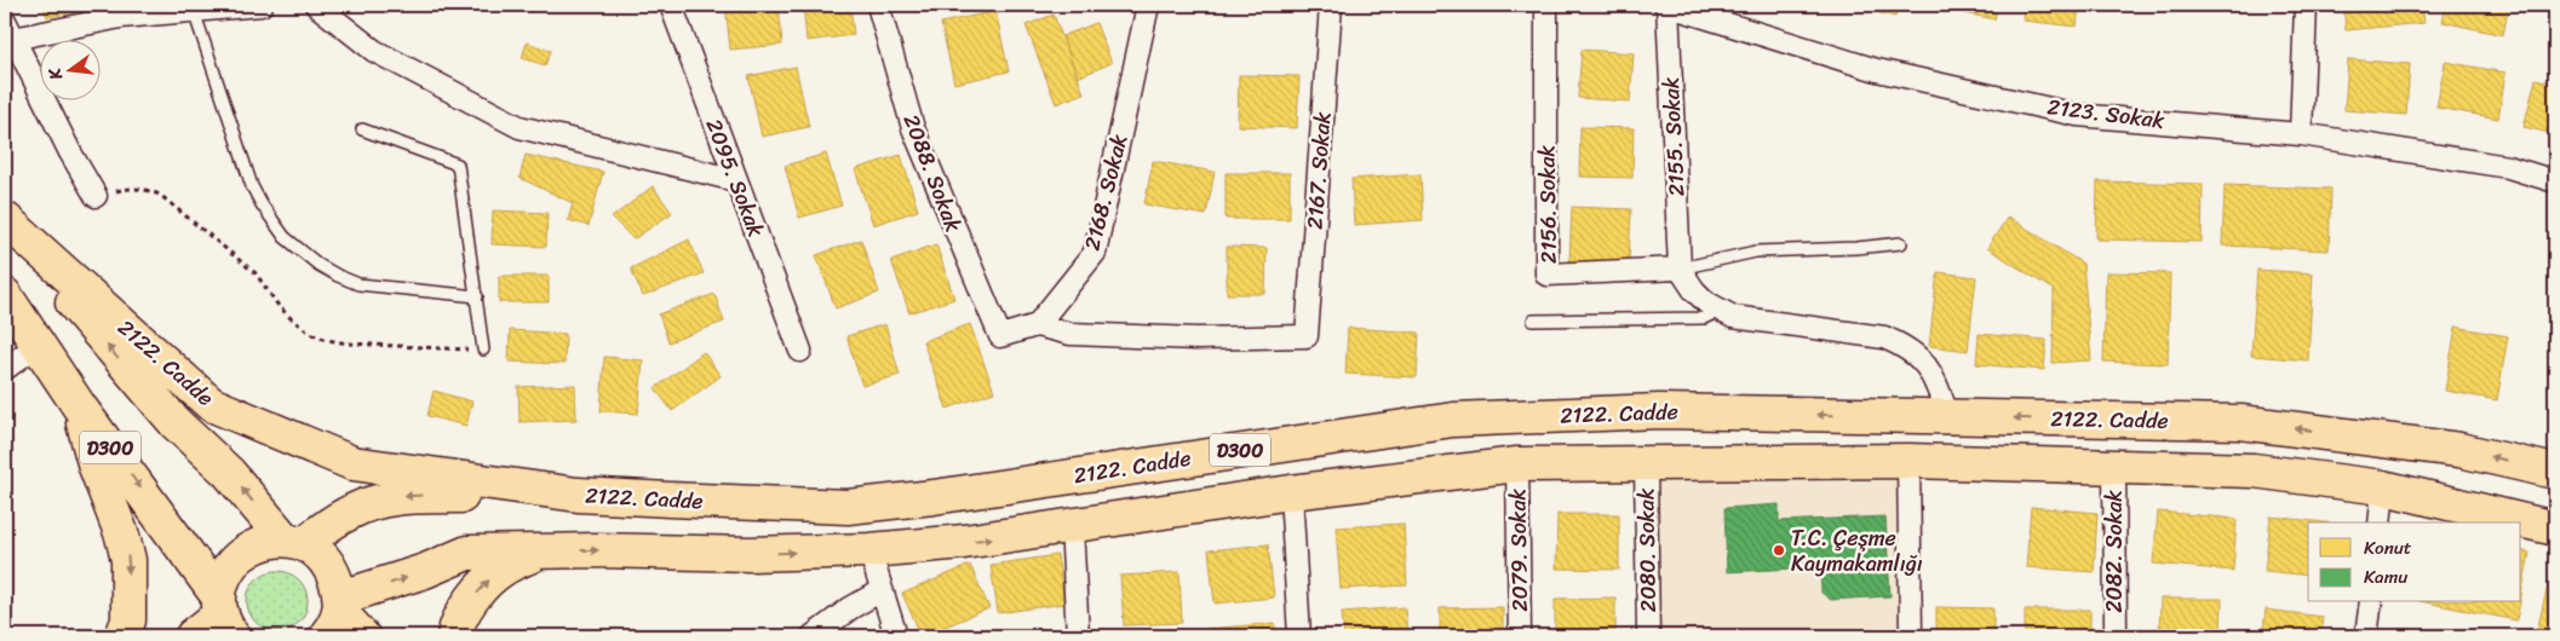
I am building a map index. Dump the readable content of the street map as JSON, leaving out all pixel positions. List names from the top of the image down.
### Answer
{
  "streets": {
    "highway": ["2122. Cadde", "D300"],
    "street": [
      "2123. Sokak",
      "2155. Sokak",
      "2167. Sokak",
      "2088. Sokak",
      "2095. Sokak",
      "2168. Sokak",
      "2156. Sokak",
      "2079. Sokak",
      "2080. Sokak",
      "2082. Sokak"
    ]
  },
  "crossings": [
    ["2123. Sokak", "2155. Sokak"],
    ["2155. Sokak", "2156. Sokak"],
    ["2167. Sokak", "2088. Sokak"],
    ["2167. Sokak", "2168. Sokak"],
    ["2088. Sokak", "2168. Sokak"],
    ["D300", "2079. Sokak"],
    ["D300", "2080. Sokak"],
    ["D300", "2082. Sokak"]
  ],
  "places": ["T.C. Çeşme Kaymakamlığı"],
  "legend": ["Konut", "Kamu"],
  "north": "left"
}
